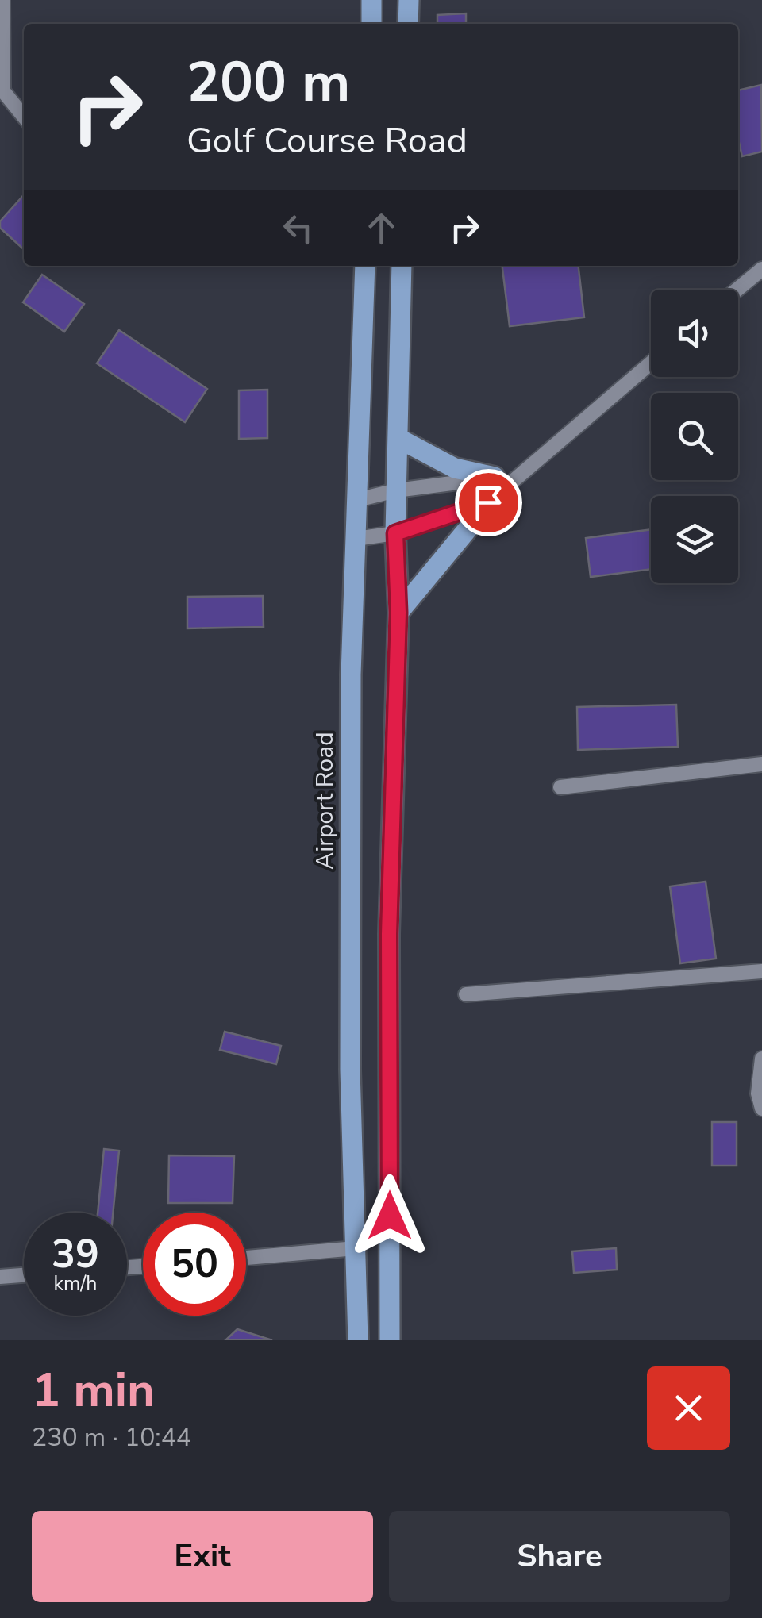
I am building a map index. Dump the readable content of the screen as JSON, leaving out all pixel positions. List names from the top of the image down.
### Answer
{
  "streets": {
    "main road": ["Airport Road"]
  },
  "page": {
    "turn": ["200 m", "Golf Course Road"],
    "speed": "39 km/h",
    "limit": "50",
    "heading": ["1 min", "230 m · 10:44"],
    "buttons": ["Exit", "Share"]
  }
}
